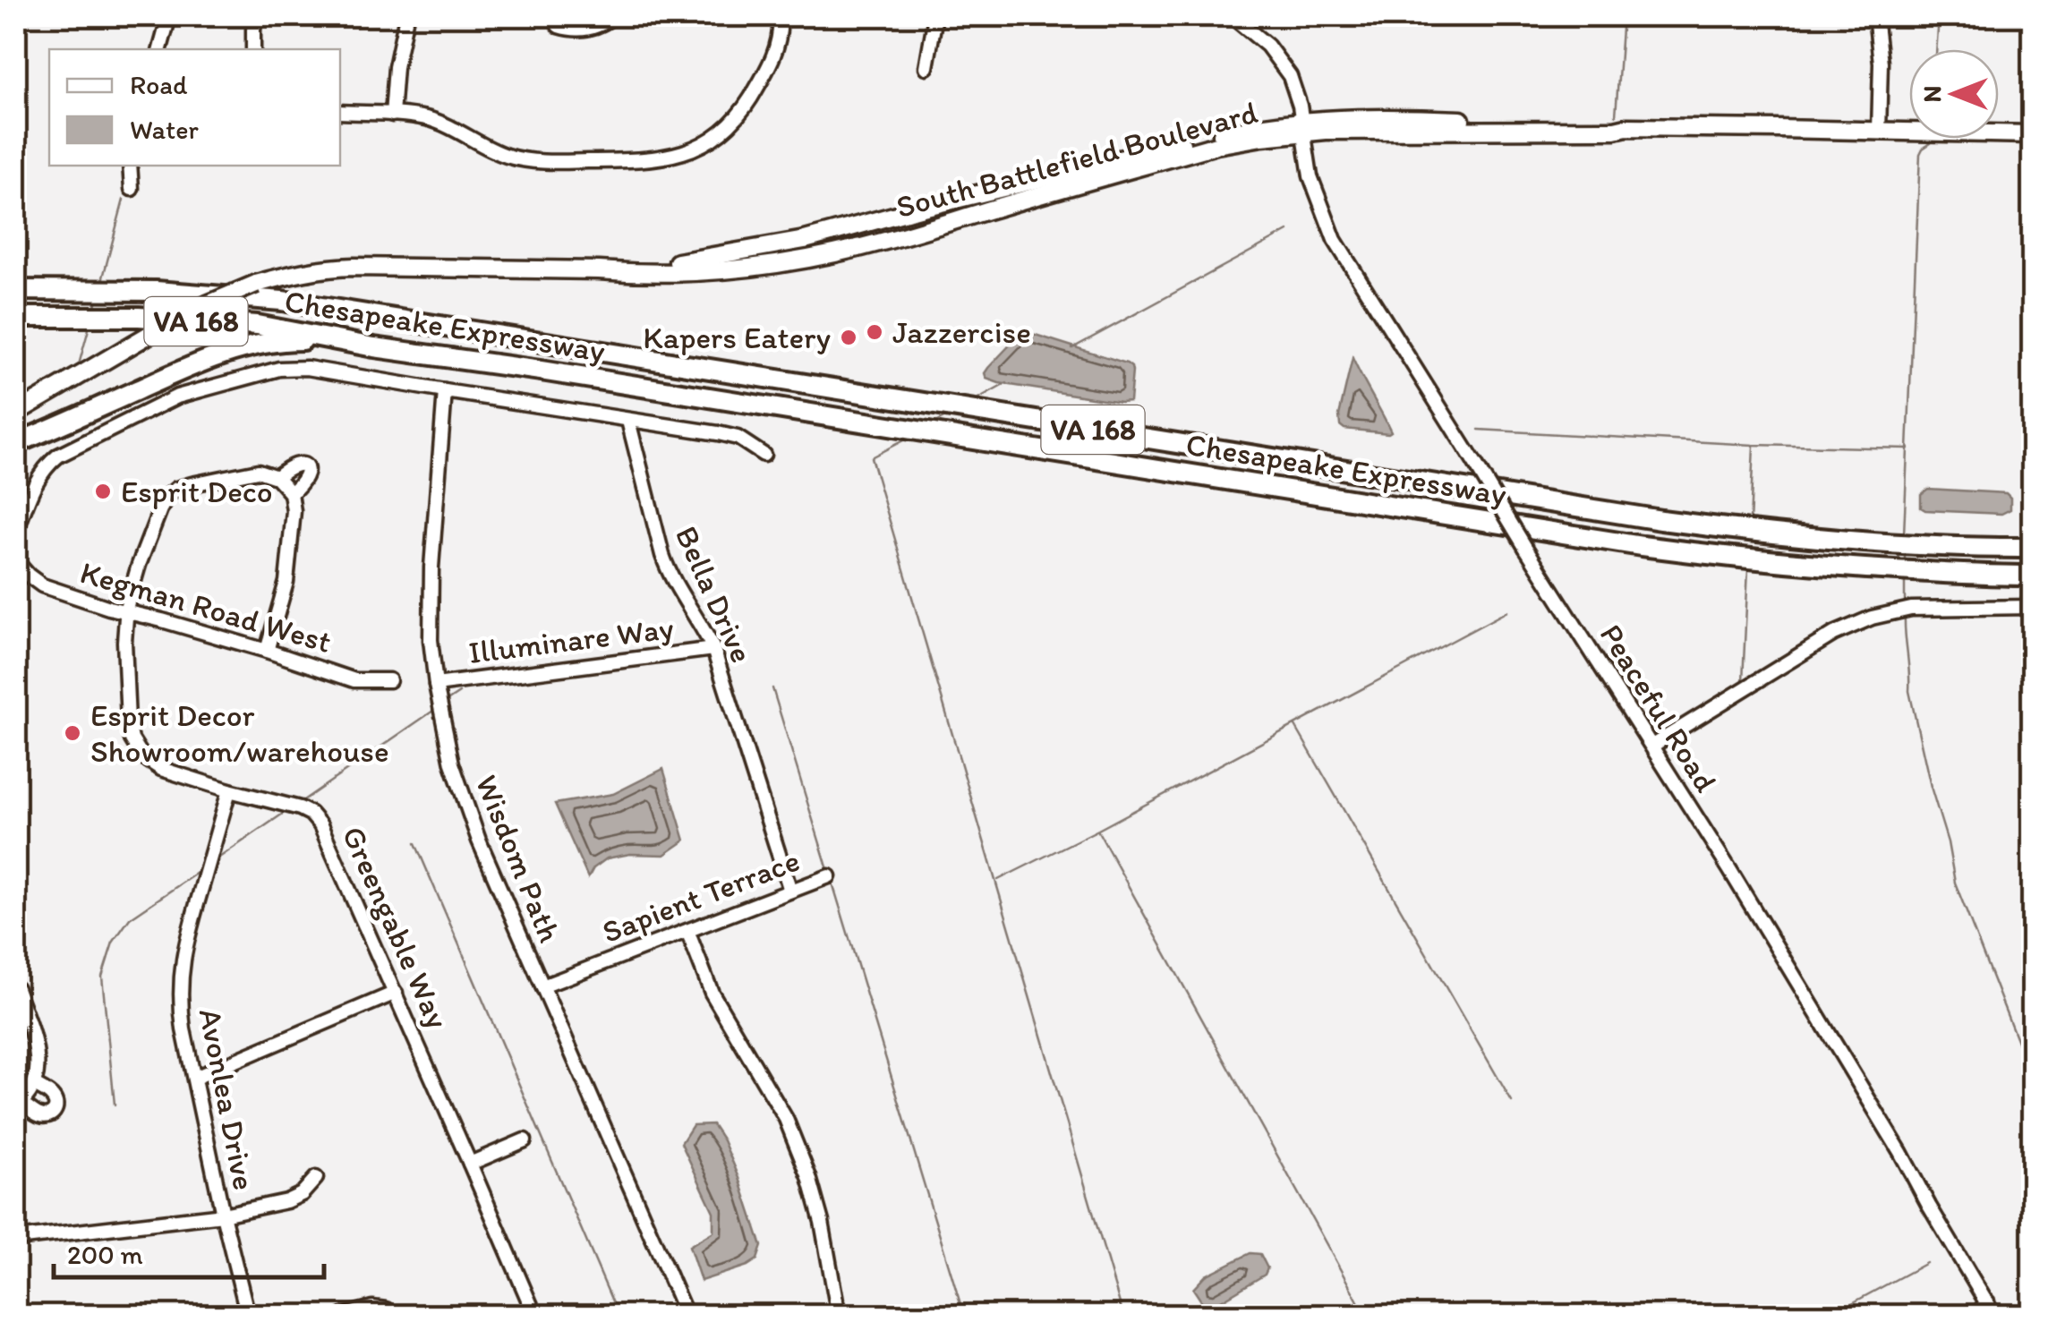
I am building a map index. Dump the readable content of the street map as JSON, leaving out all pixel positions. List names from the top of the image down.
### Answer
{
  "streets": {
    "highway": ["VA 168", "Chesapeake Expressway"],
    "main road": ["South Battlefield Boulevard"],
    "street": [
      "Bella Drive",
      "Kegman Road West",
      "Illuminare Way",
      "Peaceful Road",
      "Wisdom Path",
      "Sapient Terrace",
      "Greengable Way",
      "Avonlea Drive"
    ]
  },
  "crossings": [
    ["South Battlefield Boulevard", "Peaceful Road"],
    ["Bella Drive", "Illuminare Way"],
    ["Bella Drive", "Sapient Terrace"],
    ["Kegman Road West", "Greengable Way"],
    ["Illuminare Way", "Wisdom Path"],
    ["Wisdom Path", "Sapient Terrace"],
    ["Greengable Way", "Avonlea Drive"]
  ],
  "places": [
    "Jazzercise",
    "Kapers Eatery",
    "Esprit Deco",
    "Esprit Decor Showroom/warehouse"
  ],
  "legend": ["Road", "Water"],
  "scale_bar": "200 m",
  "north": "left"
}
